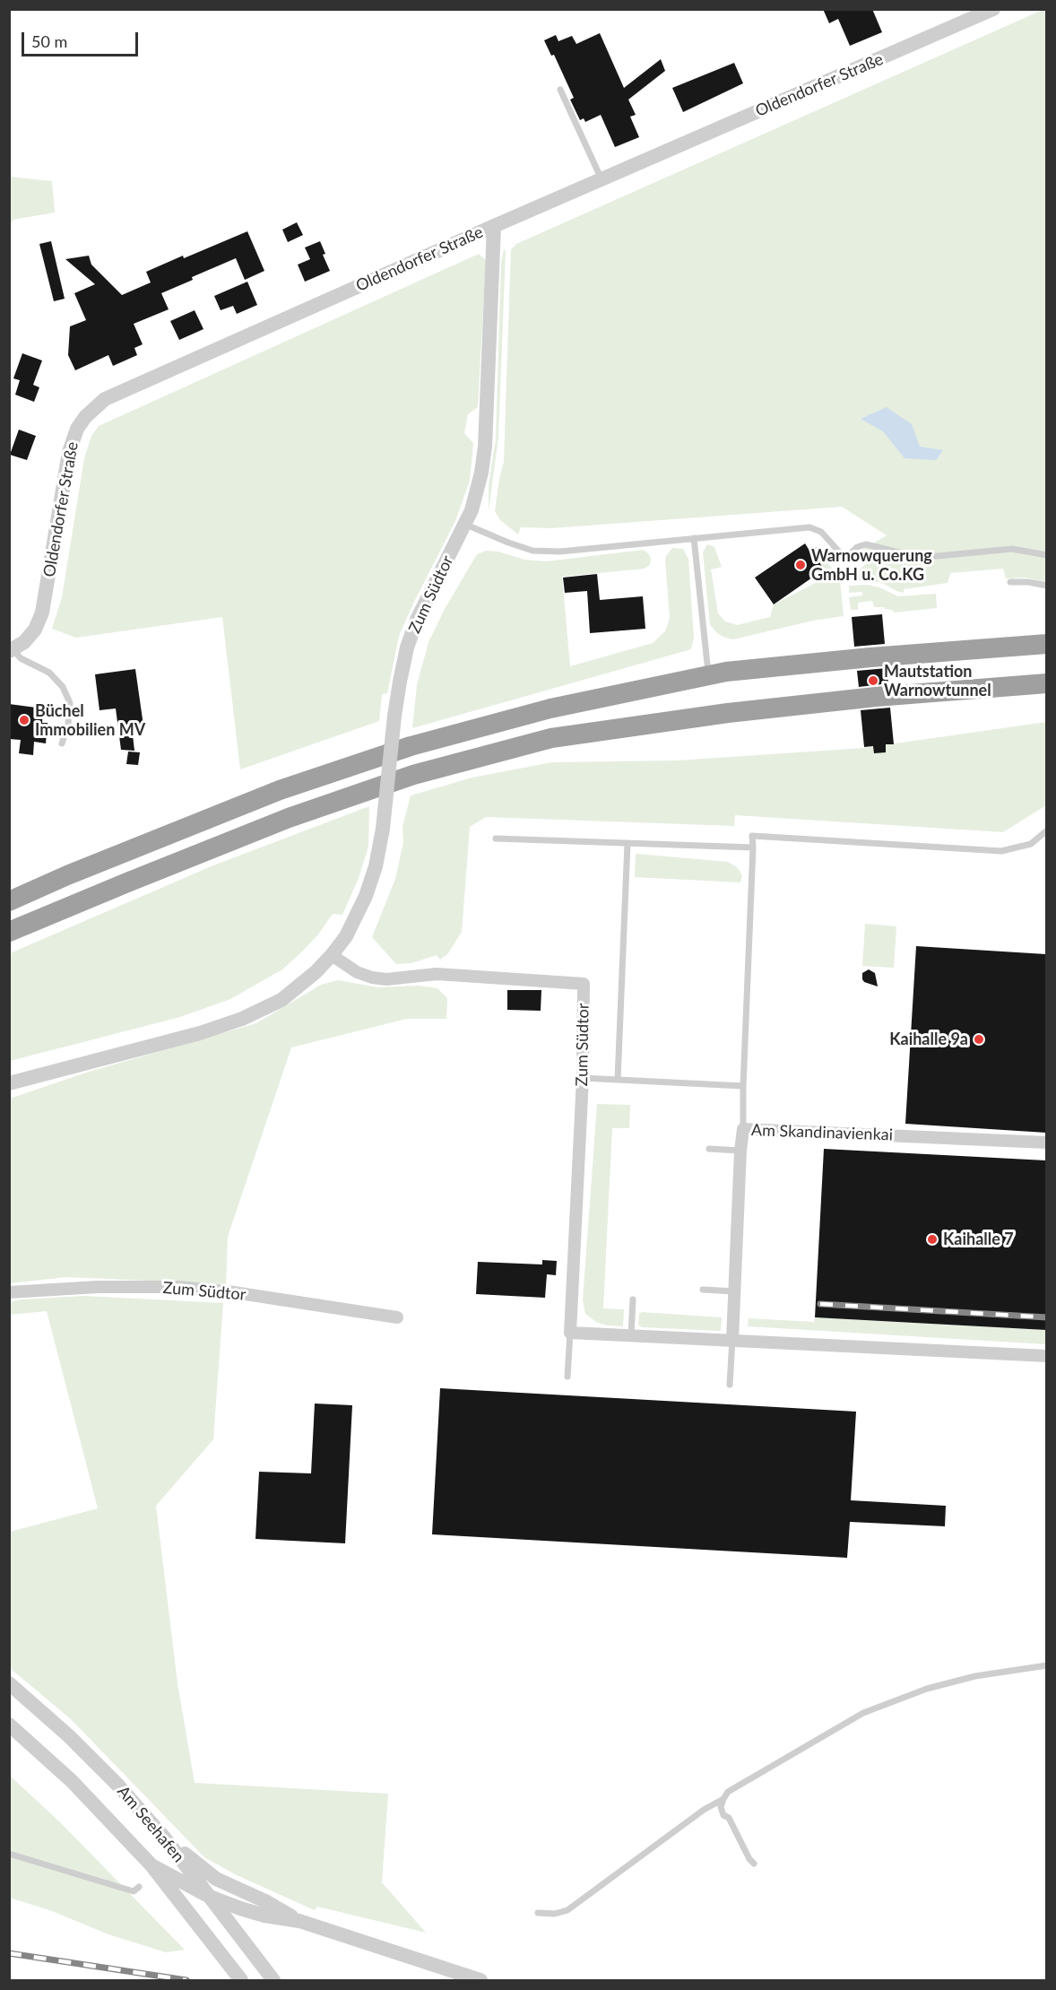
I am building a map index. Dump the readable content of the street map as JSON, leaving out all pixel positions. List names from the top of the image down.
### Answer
{
  "streets": {
    "street": [
      "Oldendorfer Straße",
      "Zum Südtor",
      "Am Skandinavienkai",
      "Am Seehafen"
    ]
  },
  "crossings": [
    ["Oldendorfer Straße", "Zum Südtor"]
  ],
  "places": [
    "Warnowquerung GmbH u. Co.KG",
    "Mautstation Warnowtunnel",
    "Büchel Immobilien MV",
    "Kaihalle 9a",
    "Kaihalle 7"
  ],
  "scale_bar": "50 m"
}
